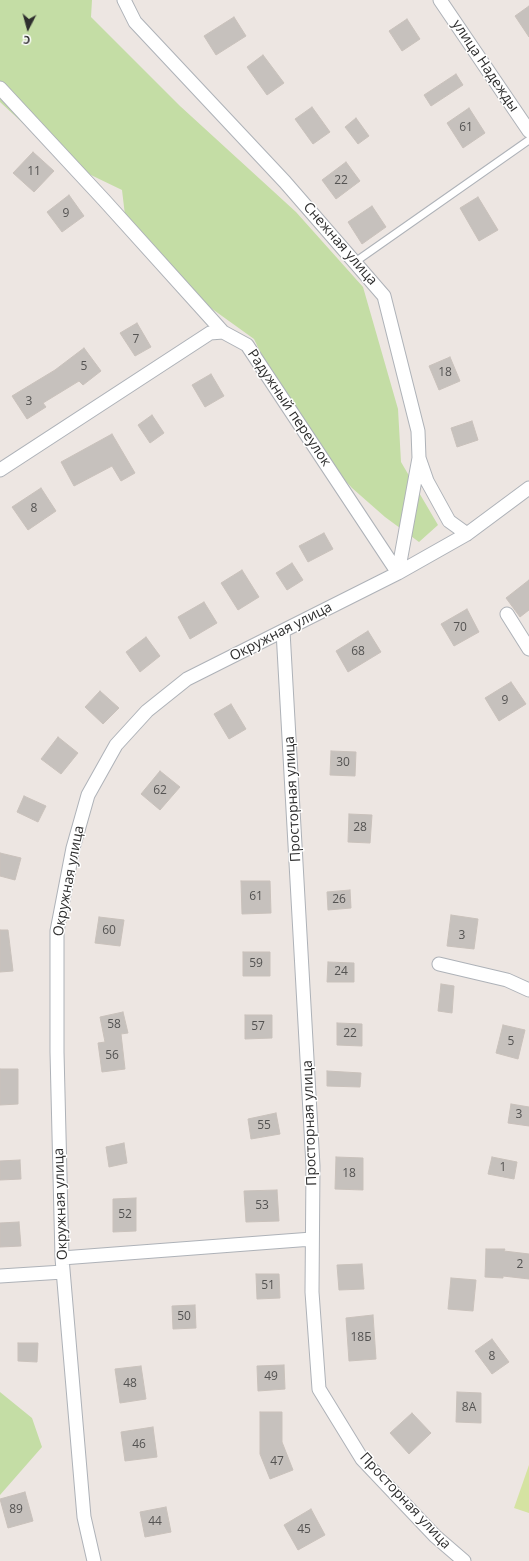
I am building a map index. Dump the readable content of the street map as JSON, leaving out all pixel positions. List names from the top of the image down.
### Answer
{
  "streets": {
    "street": [
      "улица Надежды",
      "Снежная улица",
      "Радужный переулок",
      "Окружная улица",
      "Просторная улица"
    ]
  },
  "crossings": [
    ["Снежная улица", "Окружная улица"],
    ["Радужный переулок", "Окружная улица"],
    ["Окружная улица", "Просторная улица"]
  ],
  "house_numbers": [
    "61",
    "11",
    "22",
    "9",
    "7",
    "5",
    "18",
    "3",
    "8",
    "70",
    "68",
    "9",
    "30",
    "62",
    "28",
    "61",
    "26",
    "60",
    "3",
    "59",
    "24",
    "58",
    "57",
    "22",
    "5",
    "56",
    "3",
    "55",
    "1",
    "18",
    "53",
    "52",
    "2",
    "51",
    "50",
    "18Б",
    "8",
    "49",
    "48",
    "8А",
    "46",
    "47",
    "89",
    "44",
    "45"
  ],
  "north": "bottom"
}
